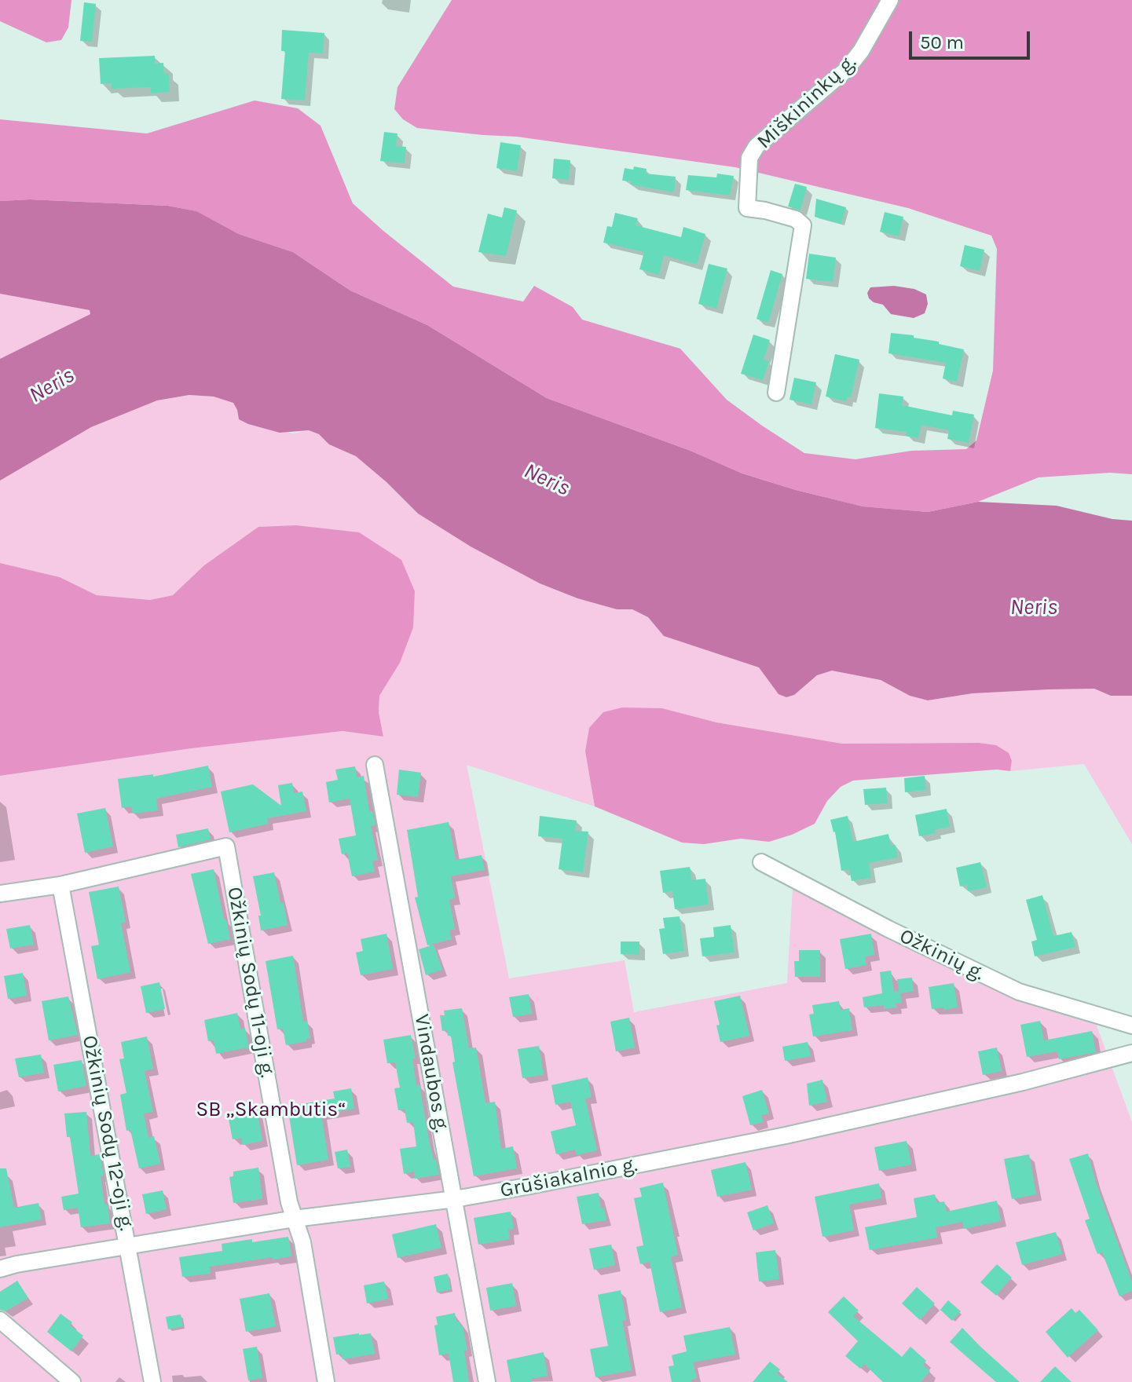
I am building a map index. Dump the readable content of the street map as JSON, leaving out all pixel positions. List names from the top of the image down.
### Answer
{
  "streets": {
    "street": [
      "Miškininkų g.",
      "Ožkinių g.",
      "Ožkinių Sodų 11-oji g.",
      "Vindaubos g.",
      "Ožkinių Sodų 12-oji g.",
      "Grūšiakalnio g."
    ]
  },
  "crossings": [
    ["Ožkinių Sodų 11-oji g.", "Ožkinių Sodų 12-oji g."],
    ["Ožkinių Sodų 11-oji g.", "Grūšiakalnio g."],
    ["Vindaubos g.", "Grūšiakalnio g."],
    ["Ožkinių Sodų 12-oji g.", "Grūšiakalnio g."]
  ],
  "water": ["Neris"],
  "parks": ["SB „Skambutis“"],
  "scale_bar": "50 m"
}
